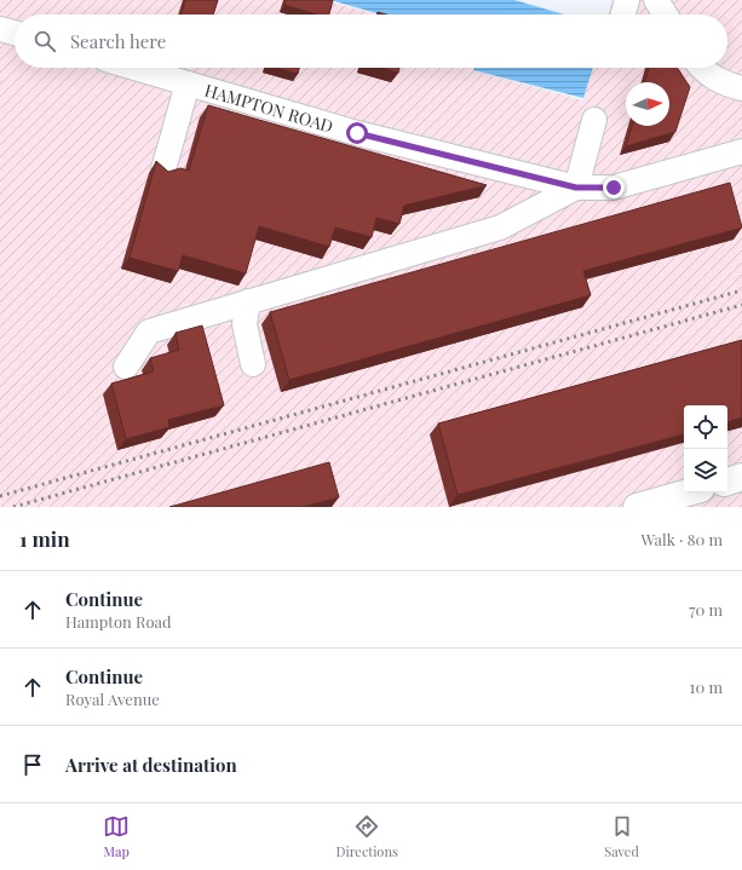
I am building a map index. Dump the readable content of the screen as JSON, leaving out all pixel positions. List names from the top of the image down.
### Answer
{
  "streets": {
    "street": ["HAMPTON ROAD"]
  },
  "north": "right",
  "page": {
    "search": "Search here",
    "heading": ["1 min", "Walk · 80 m"],
    "list": [
      ["Continue", "Hampton Road", "70 m"],
      ["Continue", "Royal Avenue", "10 m"],
      "Arrive at destination"
    ],
    "nav": ["Map", "Directions", "Saved"]
  }
}
